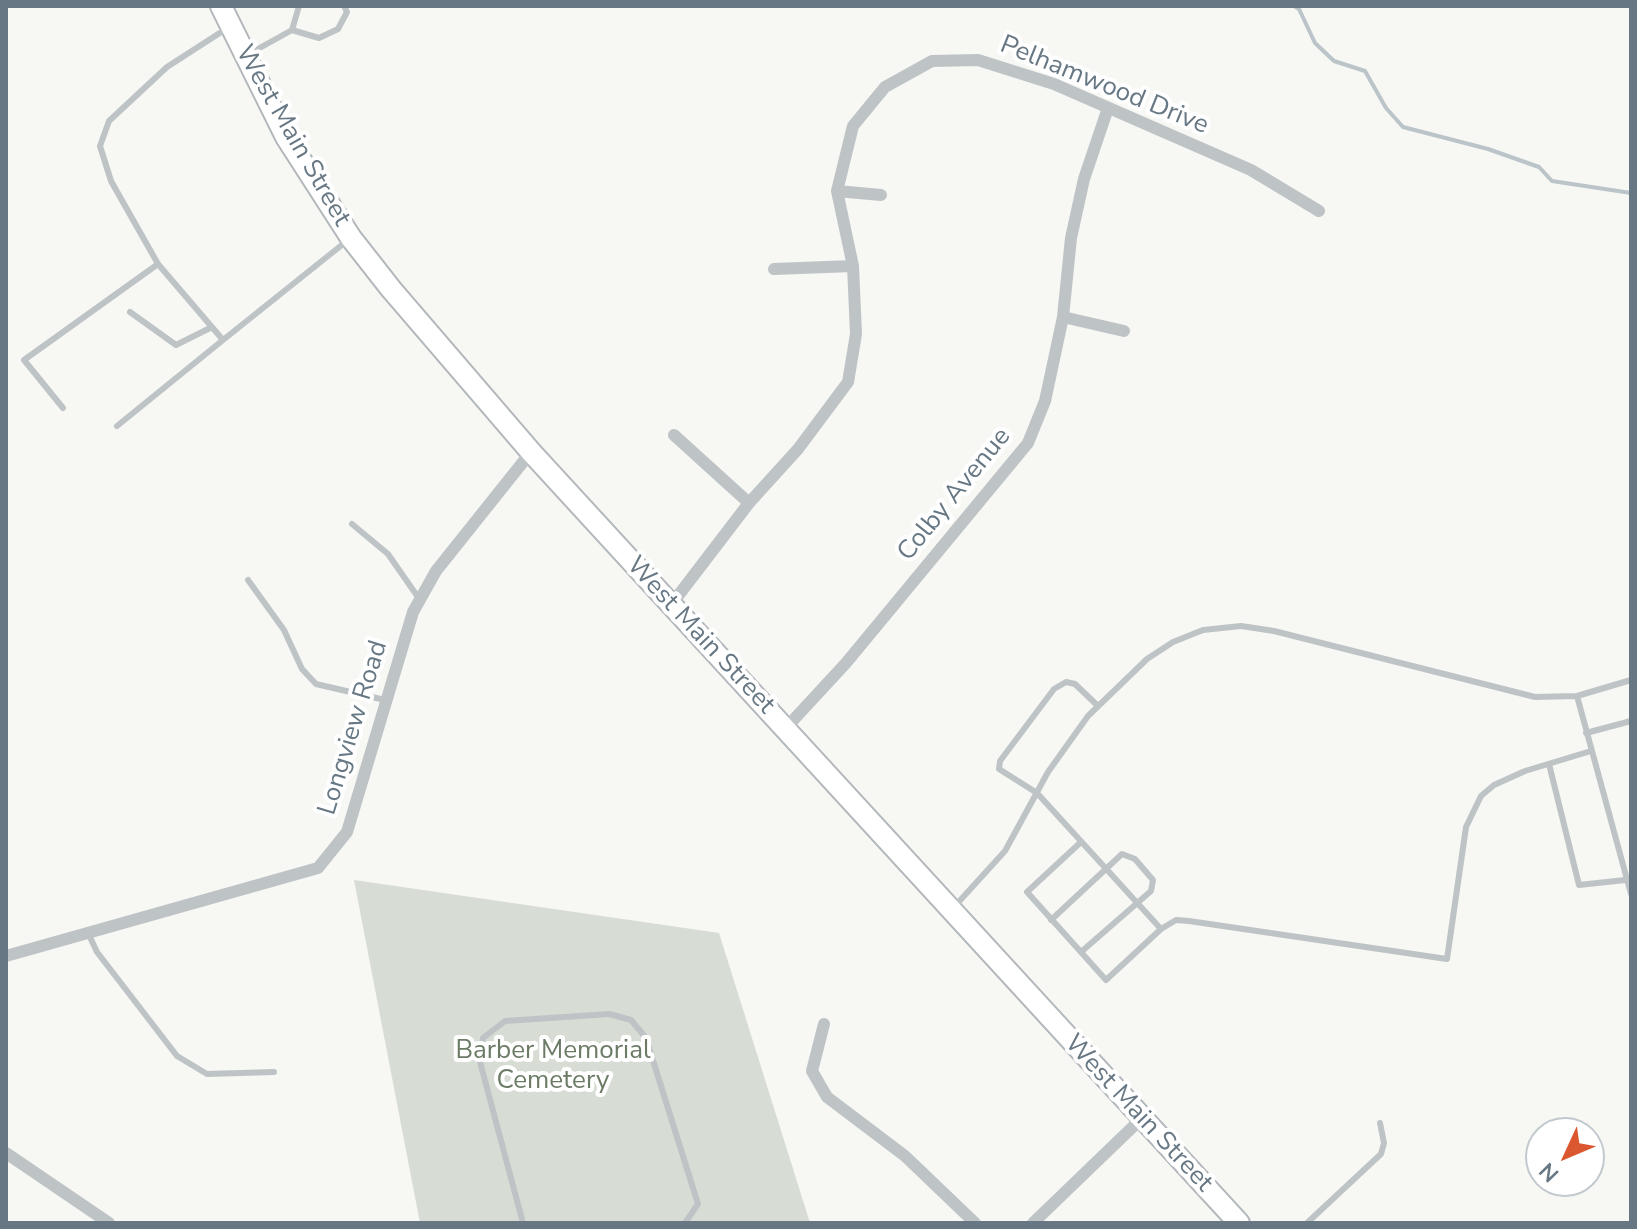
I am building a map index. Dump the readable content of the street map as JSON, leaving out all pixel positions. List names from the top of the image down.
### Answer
{
  "streets": {
    "main road": ["West Main Street"],
    "street": ["Pelhamwood Drive", "Colby Avenue", "Longview Road"]
  },
  "crossings": [
    ["Pelhamwood Drive", "West Main Street"],
    ["Pelhamwood Drive", "Colby Avenue"],
    ["West Main Street", "Colby Avenue"],
    ["West Main Street", "Longview Road"]
  ],
  "parks": ["Barber Memorial Cemetery"],
  "north": "bottom left"
}
